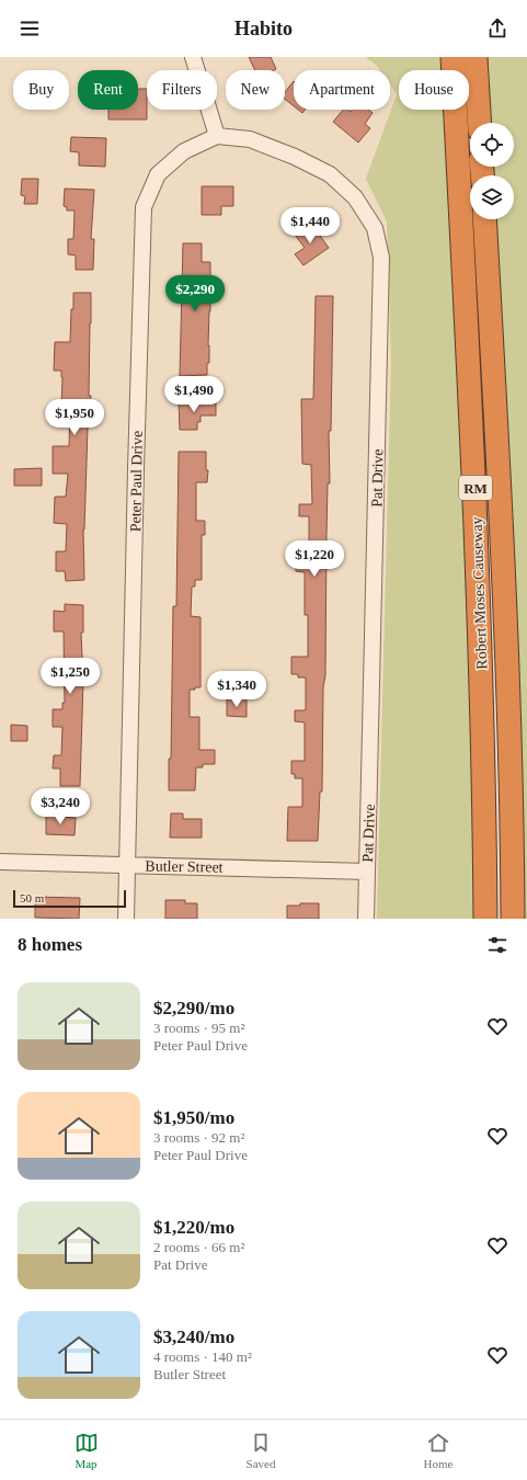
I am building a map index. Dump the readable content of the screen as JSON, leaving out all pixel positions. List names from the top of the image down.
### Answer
{
  "streets": {
    "highway": ["RM", "Robert Moses Causeway"],
    "street": ["Pat Drive", "Peter Paul Drive", "Butler Street"]
  },
  "crossings": [
    ["Pat Drive", "Peter Paul Drive"],
    ["Pat Drive", "Butler Street"],
    ["Peter Paul Drive", "Butler Street"]
  ],
  "scale_bar": "50 m",
  "page": {
    "header": "Habito",
    "chip": [
      "Buy",
      "Rent",
      "Filters",
      "New",
      "Apartment",
      "House"
    ],
    "price": [
      "$1,440",
      "$2,290",
      "$1,490",
      "$1,950",
      "$1,220",
      "$1,250",
      "$1,340",
      "$3,240"
    ],
    "scale": "50 m",
    "heading": "8 homes",
    "list": [
      {
        "name": "$2,290/mo",
        "note": "3 rooms · 95 m² · Peter Paul Drive"
      },
      {
        "name": "$1,950/mo",
        "note": "3 rooms · 92 m² · Peter Paul Drive"
      },
      {
        "name": "$1,220/mo",
        "note": "2 rooms · 66 m² · Pat Drive"
      },
      {
        "name": "$3,240/mo",
        "note": "4 rooms · 140 m² · Butler Street"
      }
    ],
    "tabs": ["Map", "Saved", "Home"]
  }
}
